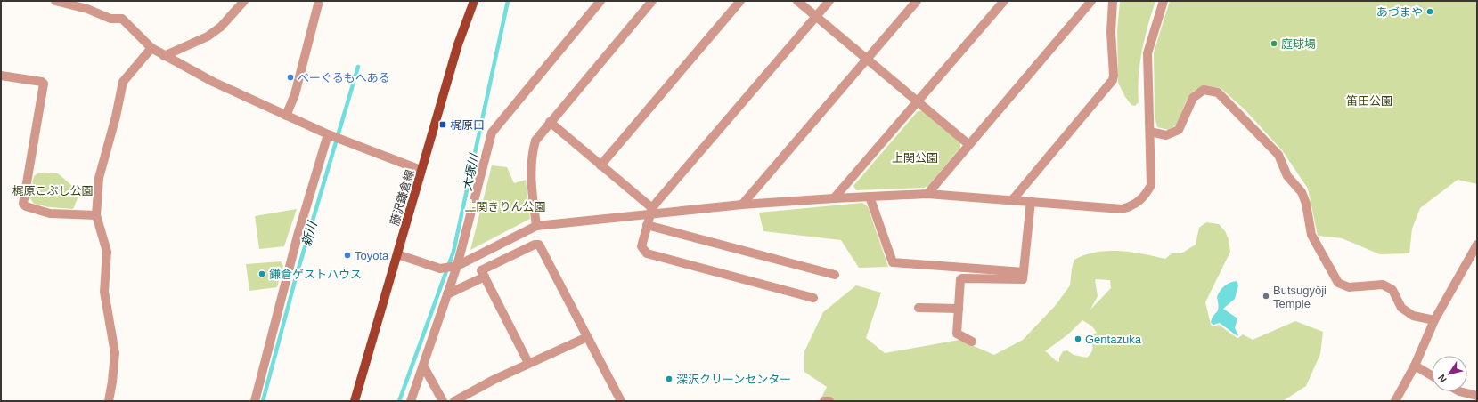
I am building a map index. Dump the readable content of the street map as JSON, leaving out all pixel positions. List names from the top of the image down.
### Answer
{
  "streets": {
    "main road": ["藤沢鎌倉線"]
  },
  "water": ["大塚川", "新川"],
  "parks": [
    "笛田公園",
    "上関公園",
    "梶原こぶし公園",
    "上関きりん公園"
  ],
  "places": {
    "other": [
      "あづまや",
      "庭球場",
      "べーぐるもへある",
      "Toyota",
      "鎌倉ゲストハウス",
      "Butsugyōji Temple",
      "Gentazuka",
      "深沢クリーンセンター"
    ],
    "transit": ["梶原口"]
  },
  "north": "bottom left"
}
